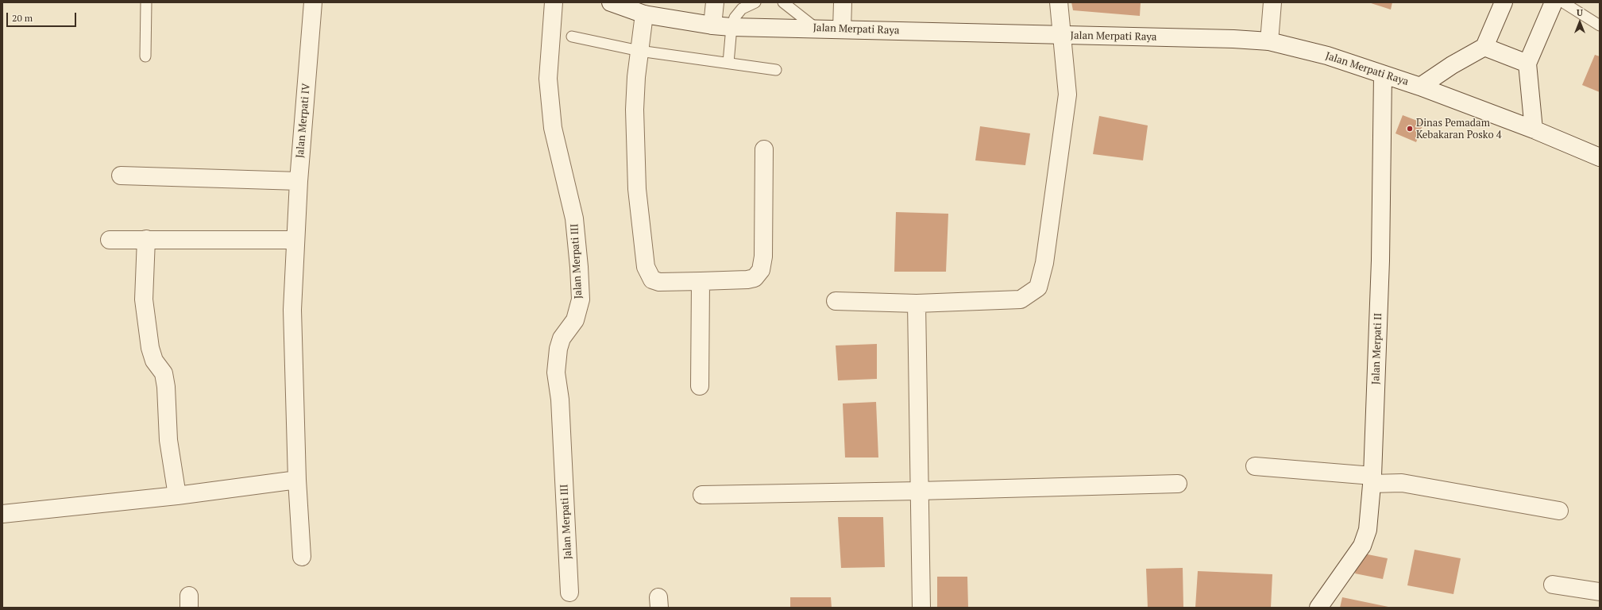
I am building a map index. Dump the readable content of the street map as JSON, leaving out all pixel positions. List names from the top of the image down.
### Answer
{
  "streets": {
    "street": [
      "Jalan Merpati Raya",
      "Jalan Merpati IV",
      "Jalan Merpati III",
      "Jalan Merpati II"
    ]
  },
  "crossings": [
    ["Jalan Merpati Raya", "Jalan Merpati II"]
  ],
  "places": ["Dinas Pemadam Kebakaran Posko 4"],
  "scale_bar": "20 m",
  "north": "top"
}
